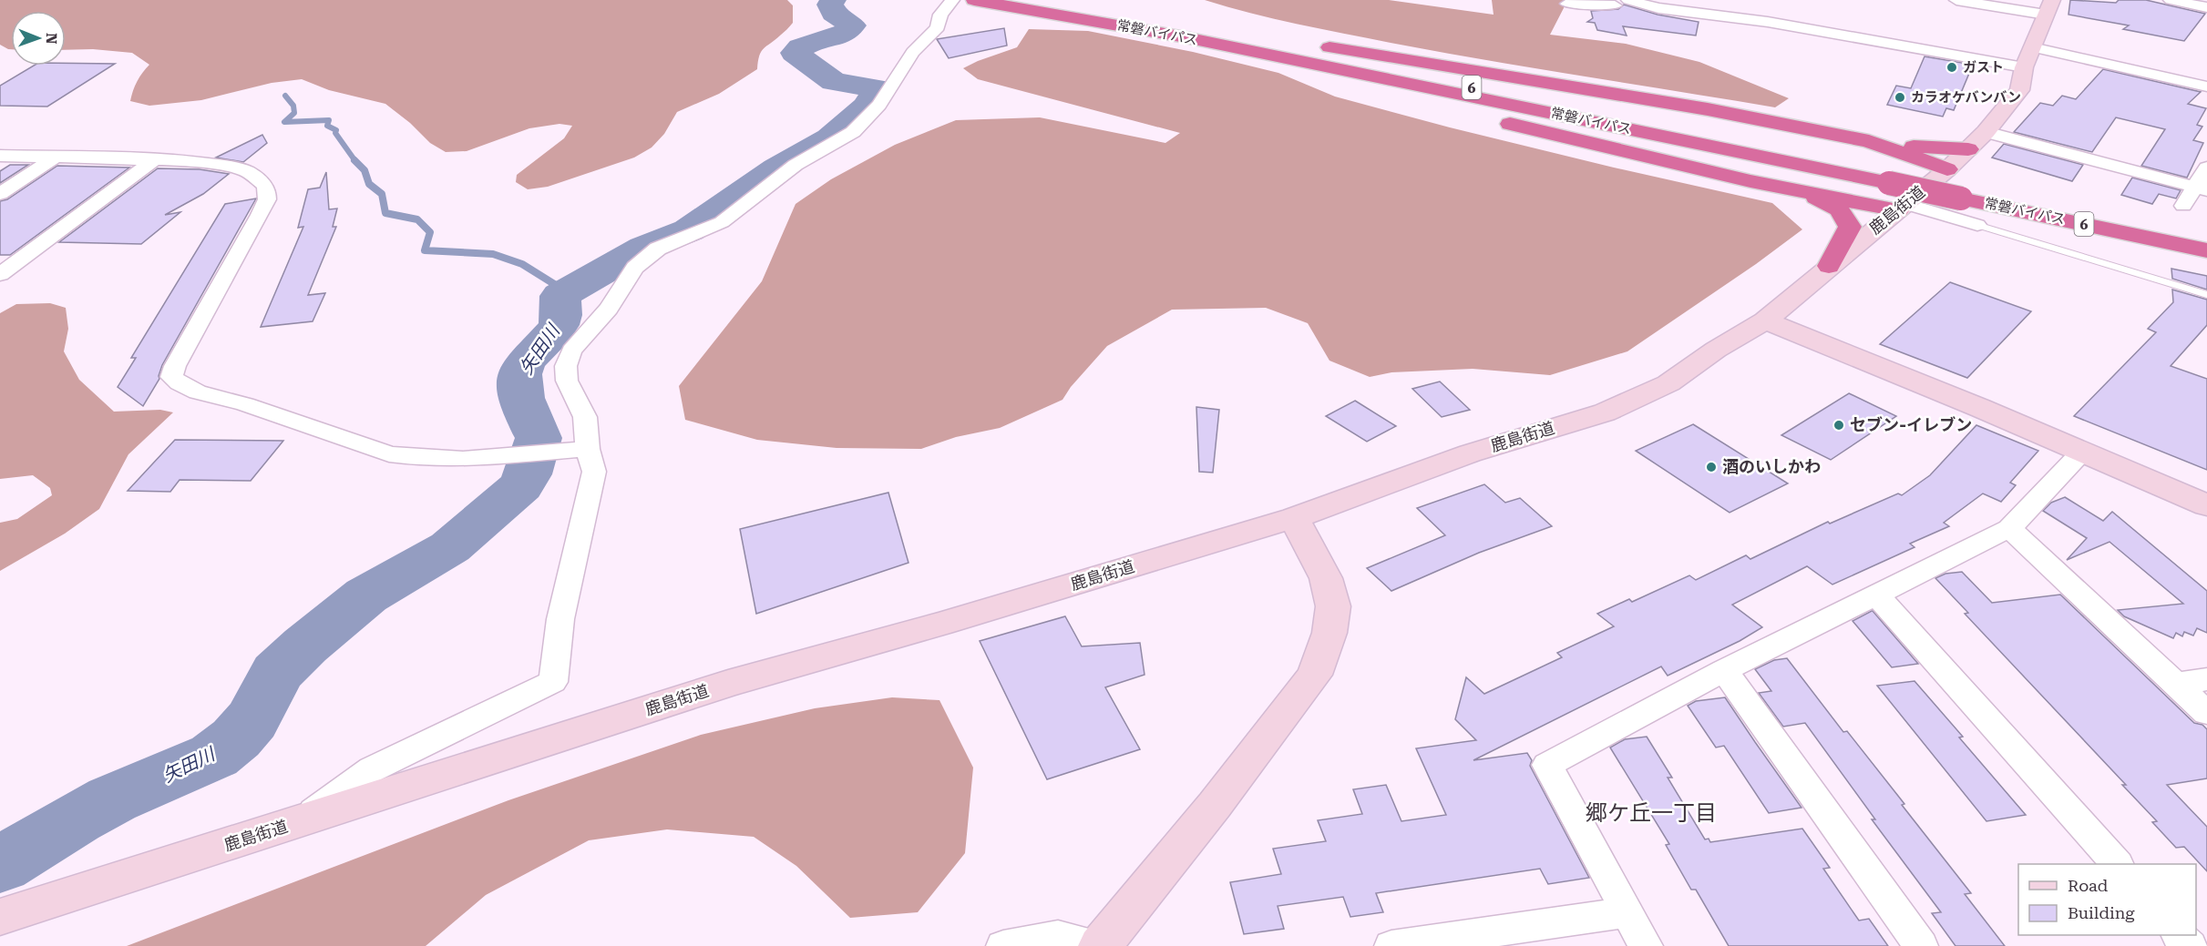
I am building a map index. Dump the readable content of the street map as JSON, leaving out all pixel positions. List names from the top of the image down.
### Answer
{
  "streets": {
    "highway": ["常磐バイパス", "6"],
    "street": ["鹿島街道"]
  },
  "crossings": [
    ["常磐バイパス", "鹿島街道"]
  ],
  "districts": ["郷ケ丘一丁目"],
  "water": ["矢田川"],
  "places": [
    "ガスト",
    "カラオケバンバン",
    "セブン-イレブン",
    "酒のいしかわ"
  ],
  "legend": ["Road", "Building"],
  "north": "right"
}
